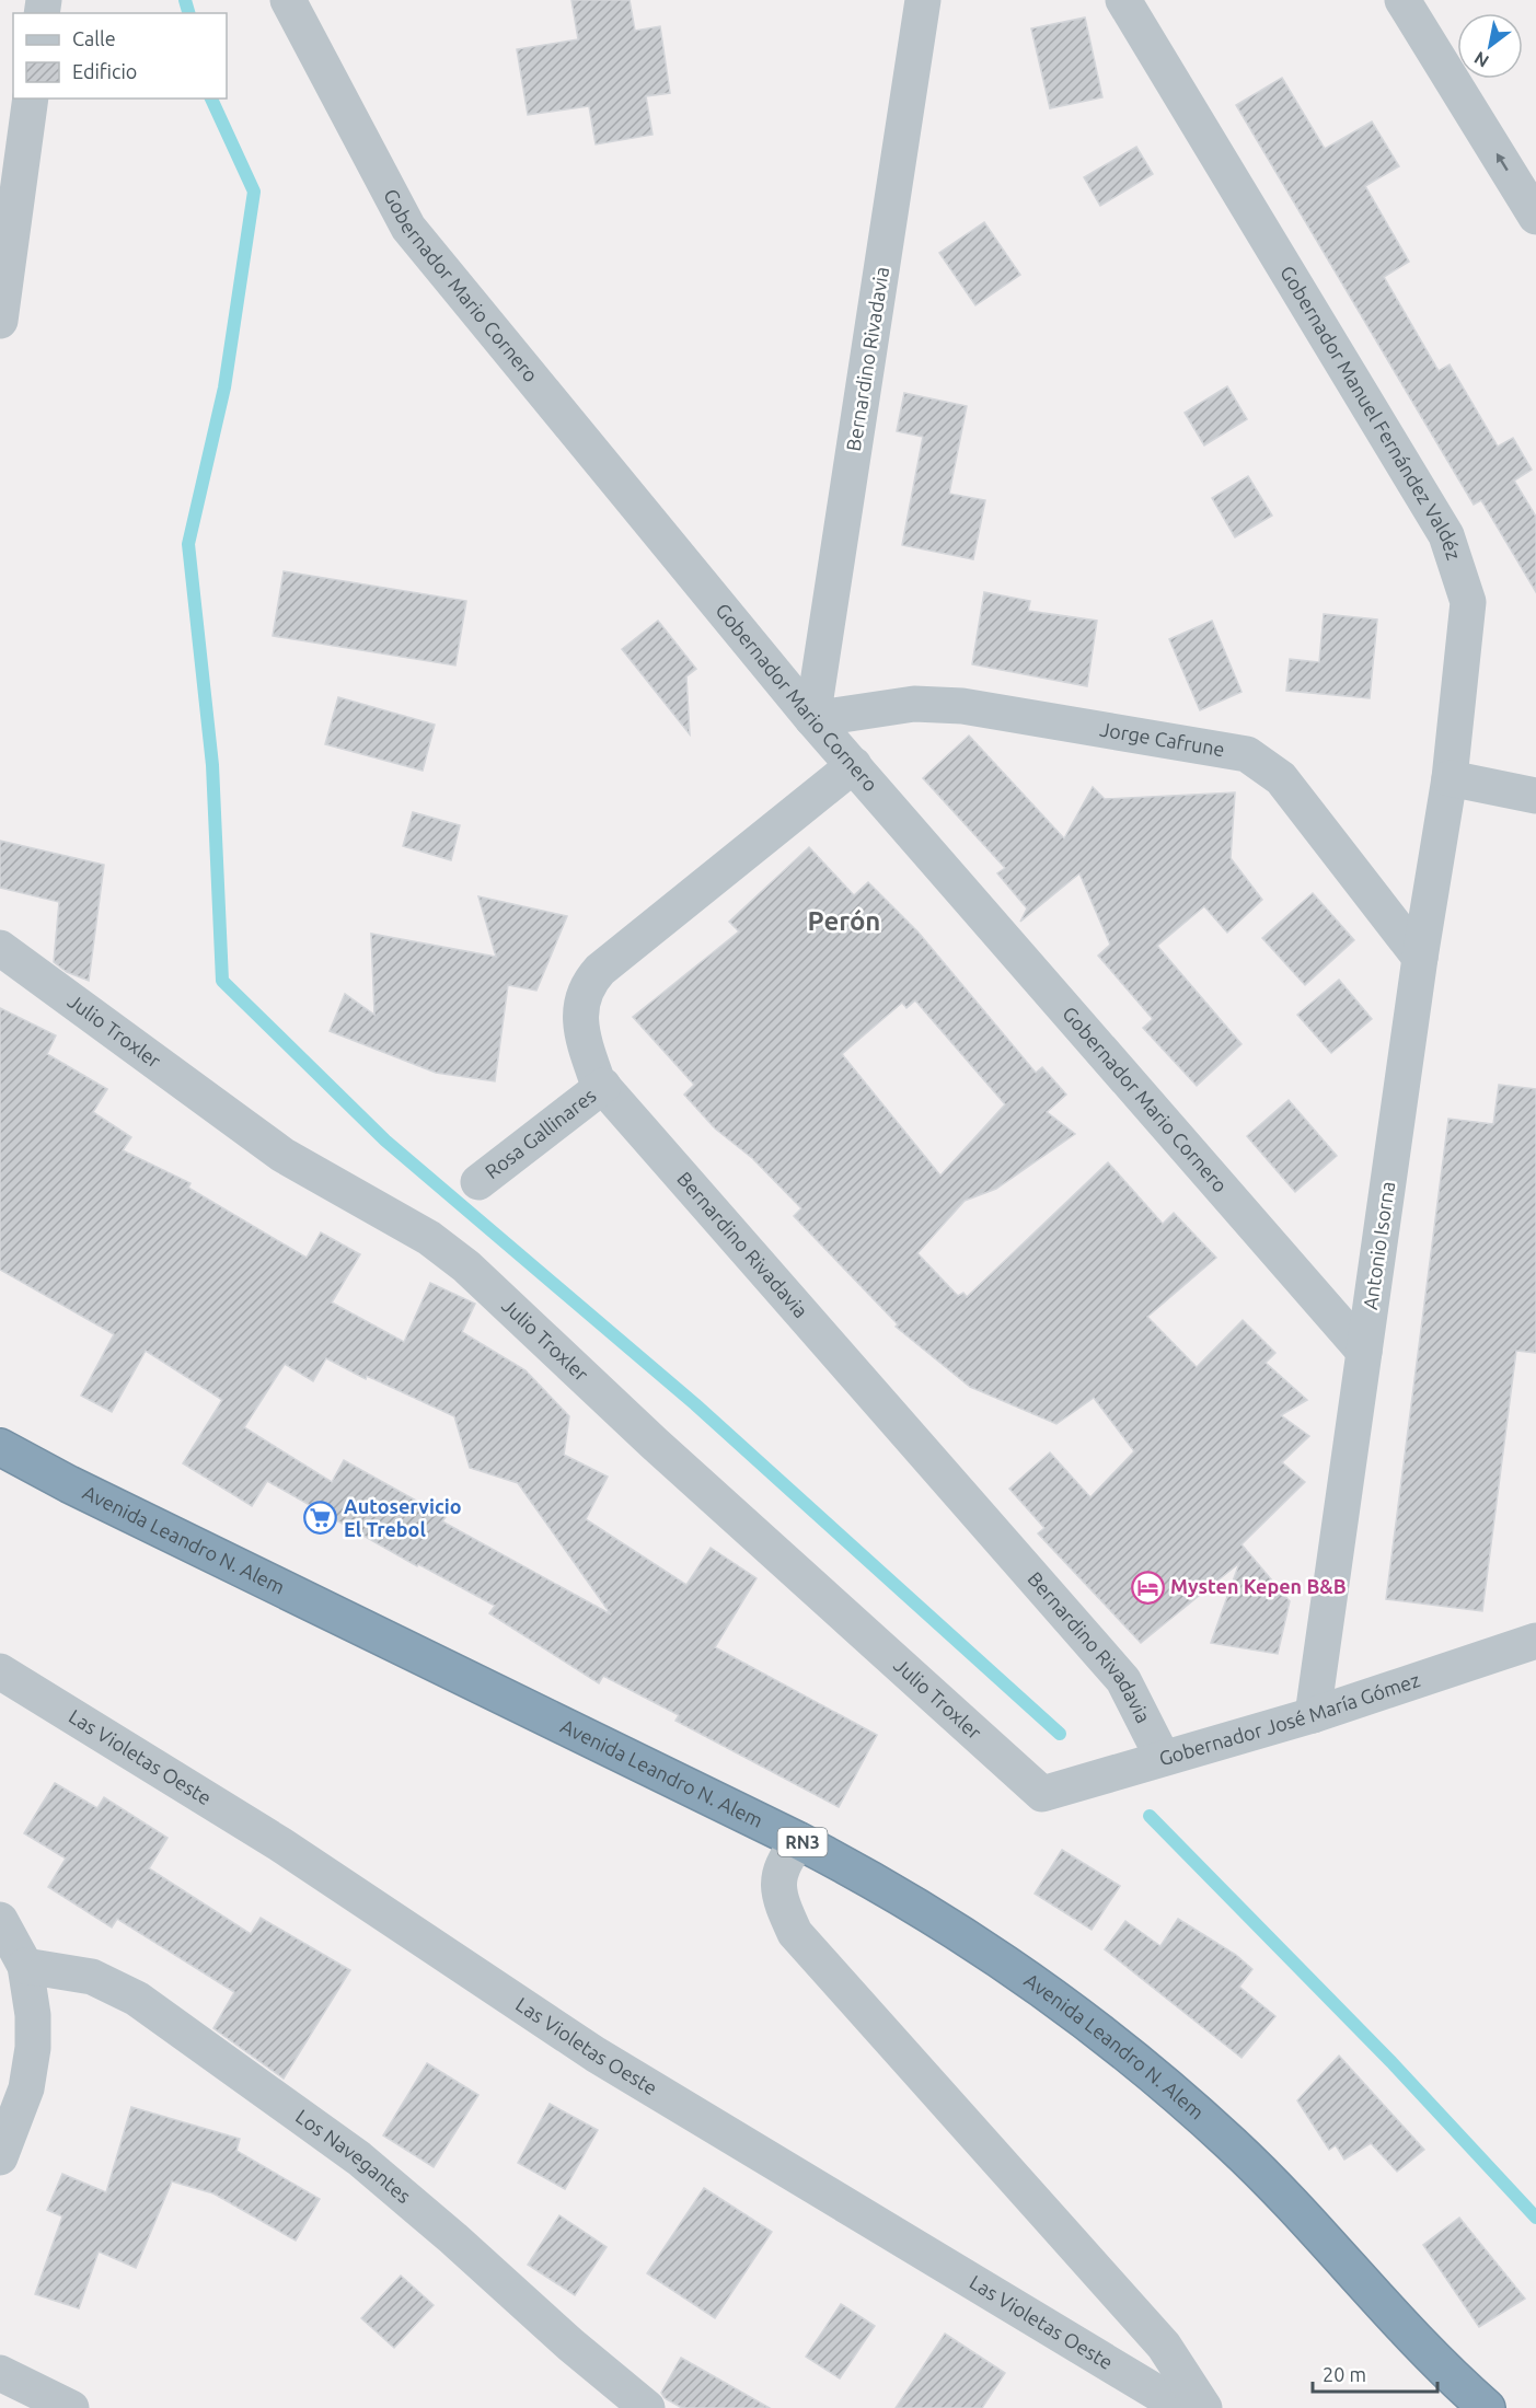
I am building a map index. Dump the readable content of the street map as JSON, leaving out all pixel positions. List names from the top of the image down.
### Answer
{
  "streets": {
    "highway": ["Avenida Leandro N. Alem", "RN3"],
    "street": [
      "Gobernador Mario Cornero",
      "Bernardino Rivadavia",
      "Gobernador Manuel Fernández Valdéz",
      "Jorge Cafrune",
      "Julio Troxler",
      "Rosa Gallinares",
      "Antonio Isorna",
      "Gobernador José María Gómez",
      "Las Violetas Oeste",
      "Los Navegantes"
    ]
  },
  "crossings": [
    ["Gobernador Mario Cornero", "Bernardino Rivadavia"],
    ["Gobernador Mario Cornero", "Jorge Cafrune"],
    ["Gobernador Mario Cornero", "Antonio Isorna"],
    ["Bernardino Rivadavia", "Jorge Cafrune"],
    ["Bernardino Rivadavia", "Rosa Gallinares"],
    ["Bernardino Rivadavia", "Gobernador José María Gómez"],
    ["Gobernador Manuel Fernández Valdéz", "Antonio Isorna"],
    ["Jorge Cafrune", "Antonio Isorna"],
    ["Julio Troxler", "Gobernador José María Gómez"],
    ["Antonio Isorna", "Gobernador José María Gómez"]
  ],
  "districts": ["Perón"],
  "places": {
    "supermarket": ["Autoservicio El Trebol"],
    "hotel": ["Mysten Kepen B&B"]
  },
  "legend": ["Calle", "Edificio"],
  "scale_bar": "20 m",
  "north": "bottom left"
}
